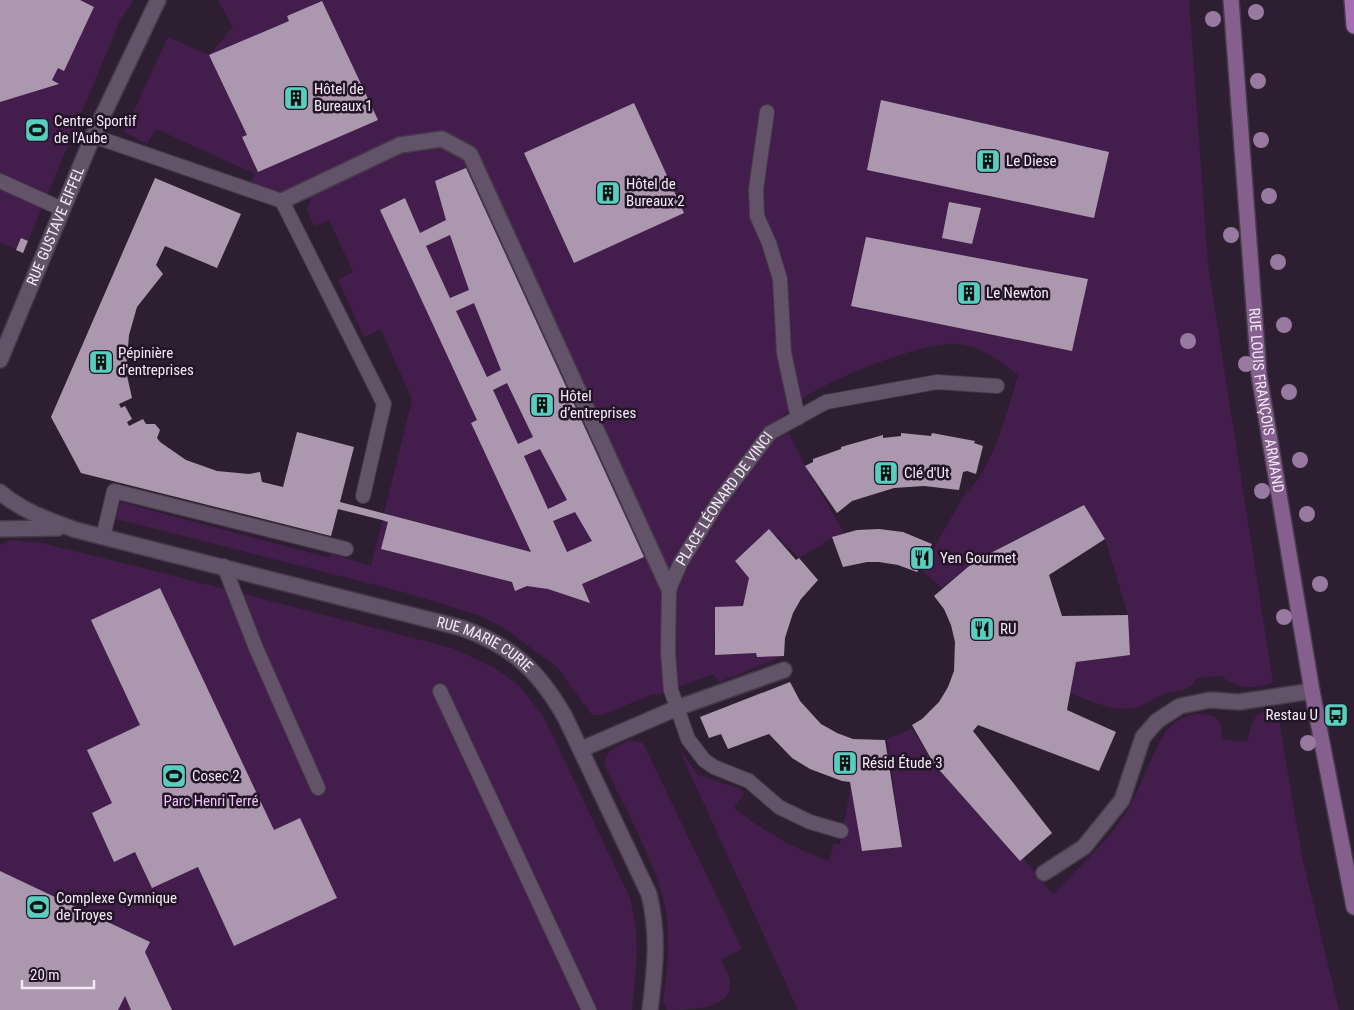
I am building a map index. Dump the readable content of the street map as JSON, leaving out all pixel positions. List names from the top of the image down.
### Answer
{
  "streets": {
    "street": ["RUE GUSTAVE EIFFEL", "RUE LOUIS FRANÇOIS ARMAND", "RUE MARIE CURIE"],
    "lane": ["PLACE LÉONARD DE VINCI"]
  },
  "parks": ["Parc Henri Terré"],
  "places": {
    "building": [
      "Hôtel de Bureaux 1",
      "Le Diese",
      "Hôtel de Bureaux 2",
      "Le Newton",
      "Pépinière d'entreprises",
      "Hôtel d’entreprises",
      "Clé d'Ut",
      "Résid Étude 3"
    ],
    "sports": ["Centre Sportif de l'Aube", "Cosec 2", "Complexe Gymnique de Troyes"],
    "restaurant": ["Yen Gourmet", "RU"],
    "bus stop": ["Restau U"]
  },
  "scale_bar": "20 m"
}
